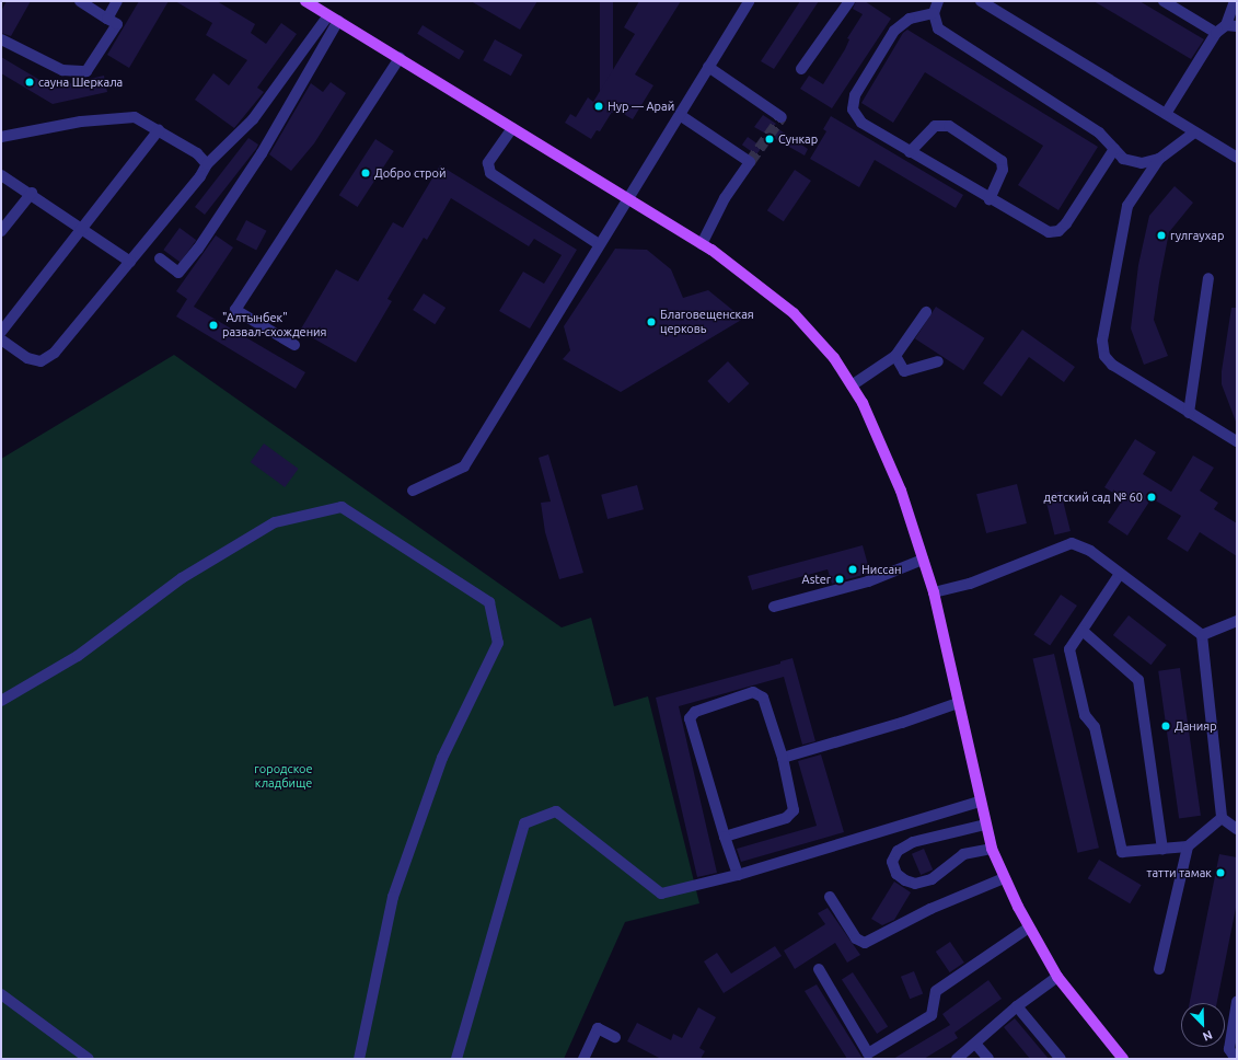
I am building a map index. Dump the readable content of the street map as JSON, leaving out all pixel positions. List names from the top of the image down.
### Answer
{
  "parks": ["городское кладбище"],
  "places": [
    "сауна Шеркала",
    "Нур — Арай",
    "Сункар",
    "Добро строй",
    "гулгаухар",
    "Благовещенская церковь",
    "\"Алтынбек\" развал-схождения",
    "детский сад № 60",
    "Ниссан",
    "Aster",
    "Данияр",
    "татти тамак"
  ],
  "north": "bottom right"
}
